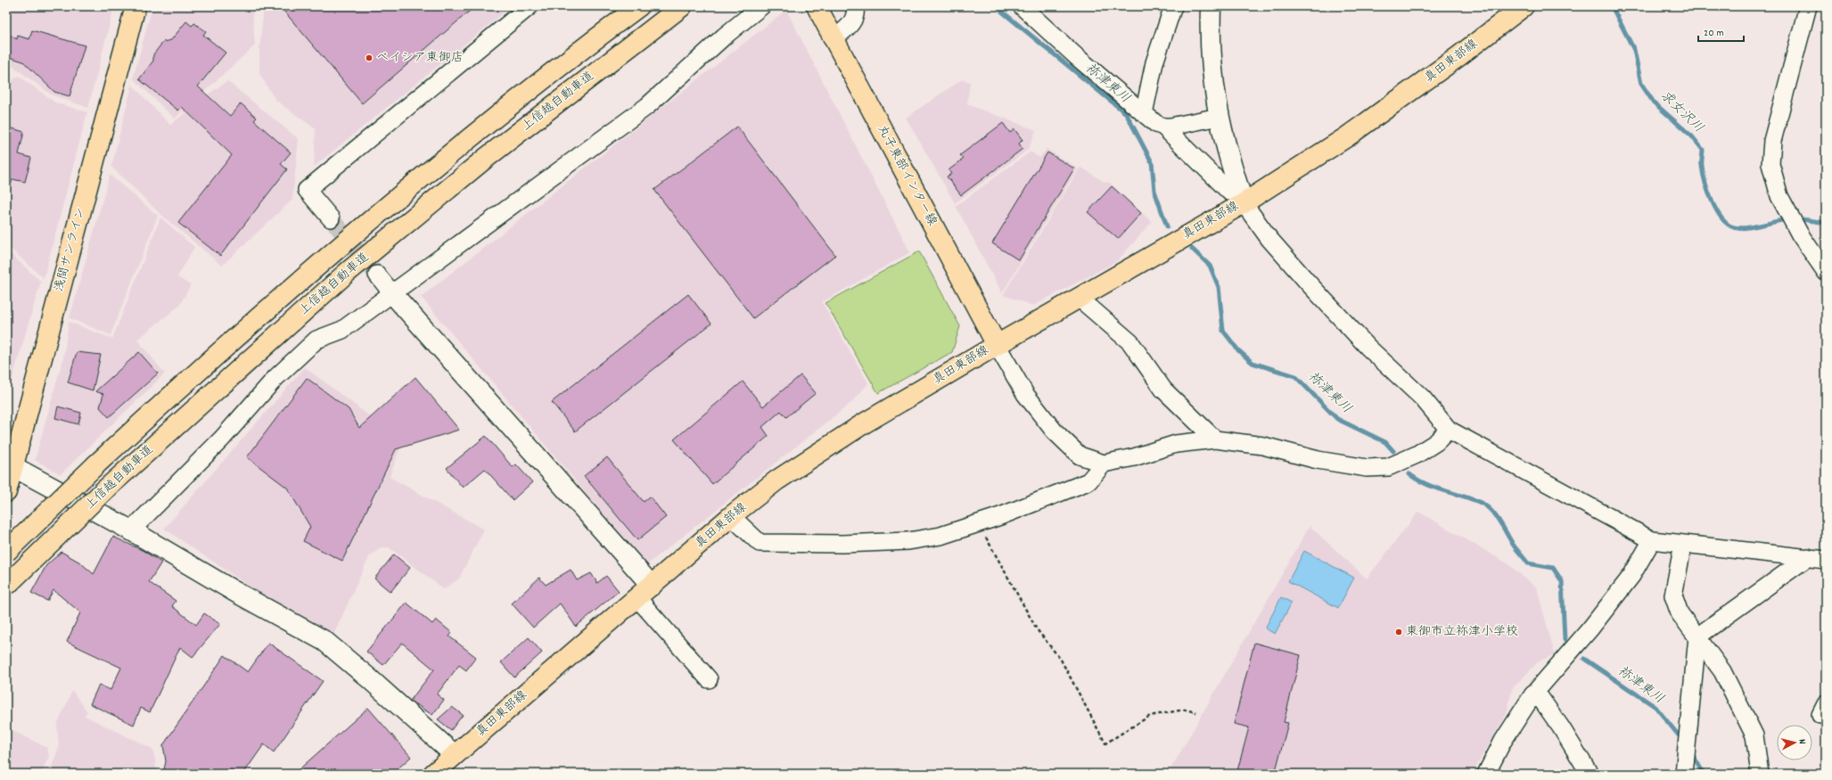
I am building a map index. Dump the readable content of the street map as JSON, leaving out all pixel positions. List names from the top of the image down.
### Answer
{
  "streets": {
    "main road": [
      "真田東部線",
      "上信越自動車道",
      "丸子東部インター線",
      "浅間サンライン"
    ]
  },
  "crossings": [
    ["真田東部線", "丸子東部インター線"]
  ],
  "water": ["祢津東川", "求女沢川"],
  "places": ["ベイシア東御店", "東御市立祢津小学校"],
  "scale_bar": "20 m",
  "north": "right"
}
